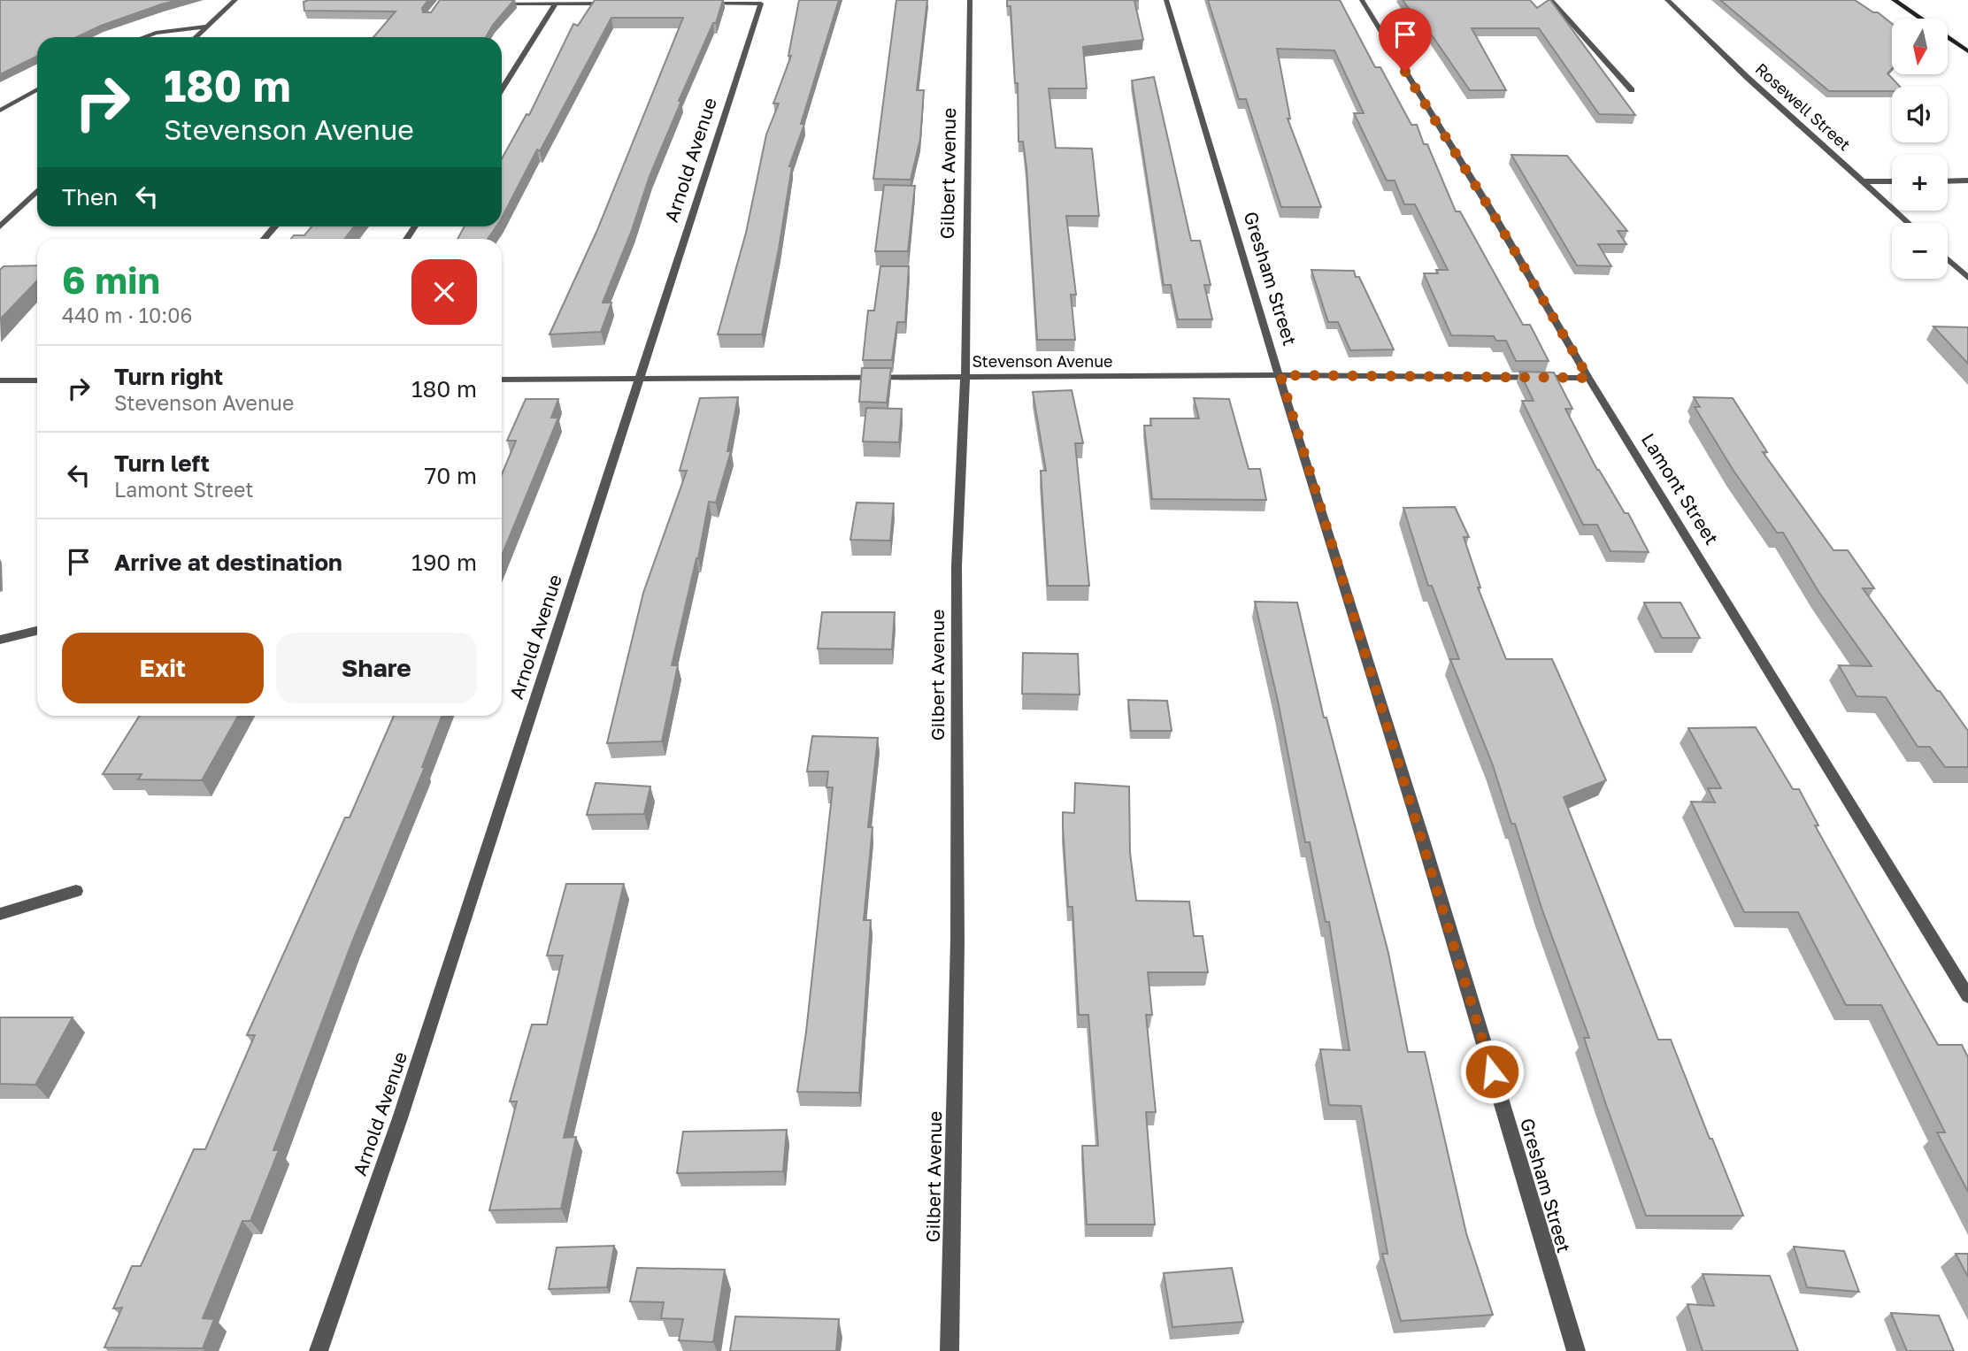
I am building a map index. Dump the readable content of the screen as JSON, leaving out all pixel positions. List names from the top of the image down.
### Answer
{
  "streets": {
    "street": [
      "Rosewell Street",
      "Arnold Avenue",
      "Gilbert Avenue",
      "Gresham Street",
      "Stevenson Avenue",
      "Lamont Street"
    ]
  },
  "crossings": [
    ["Arnold Avenue", "Stevenson Avenue"],
    ["Gilbert Avenue", "Stevenson Avenue"],
    ["Gresham Street", "Stevenson Avenue"],
    ["Stevenson Avenue", "Lamont Street"]
  ],
  "north": "bottom",
  "page": {
    "map_buttons": ["+", "−"],
    "turn": ["180 m", "Stevenson Avenue"],
    "then": "Then",
    "heading": ["6 min", "440 m · 10:06"],
    "list": [
      {
        "name": "Turn right",
        "note": "Stevenson Avenue",
        "value": "180 m"
      },
      {
        "name": "Turn left",
        "note": "Lamont Street",
        "value": "70 m"
      },
      {
        "name": "Arrive at destination",
        "value": "190 m"
      }
    ],
    "buttons": ["Exit", "Share"]
  }
}
